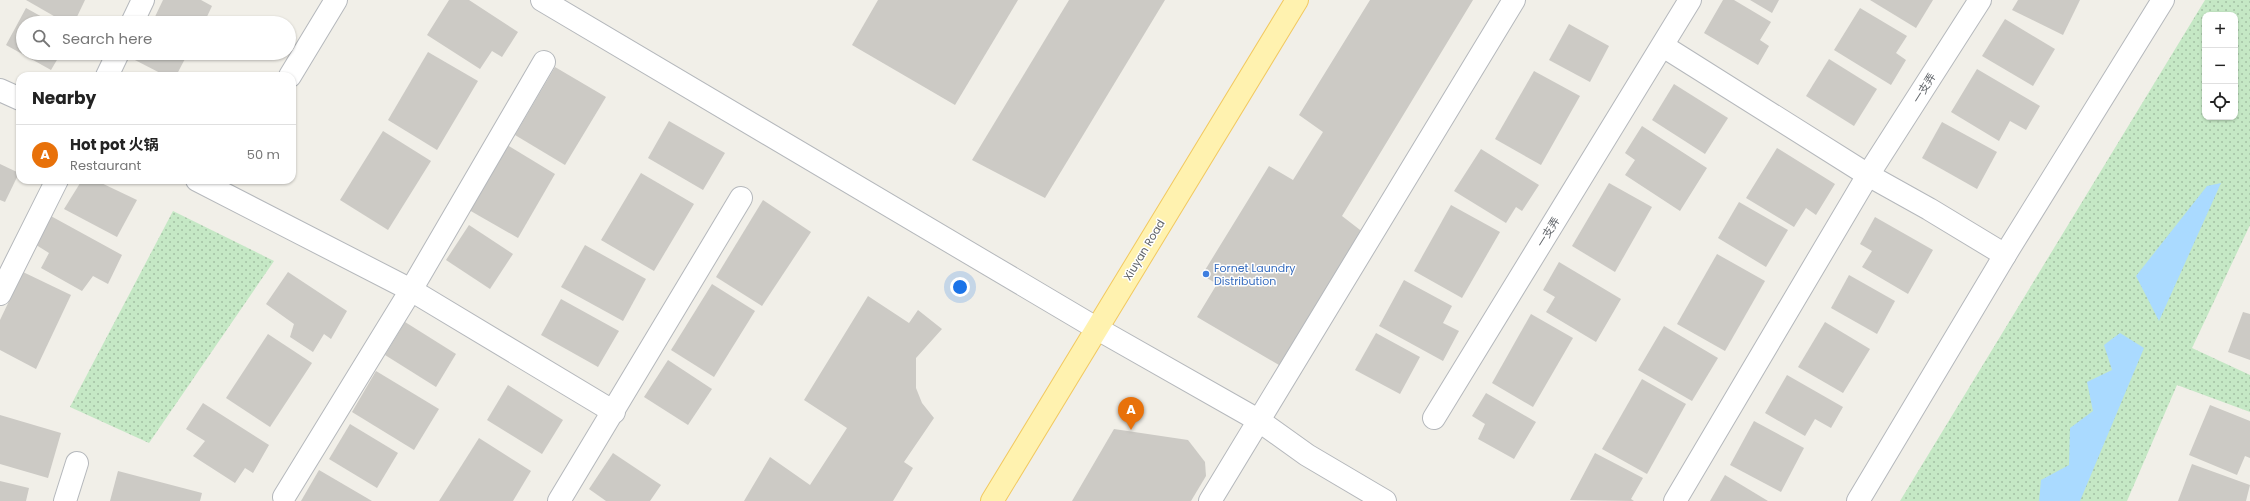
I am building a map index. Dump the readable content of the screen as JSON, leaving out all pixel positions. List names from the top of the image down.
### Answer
{
  "streets": {
    "main road": ["Xiuyan Road"],
    "street": ["一支弄"]
  },
  "places": ["Fornet Laundry Distribution"],
  "page": {
    "map_buttons": ["+", "−"],
    "search": "Search here",
    "heading": "Nearby",
    "list": [
      {
        "mark": "A",
        "name": "Hot pot 火锅",
        "note": "Restaurant",
        "value": "50 m"
      }
    ],
    "pins": "A"
  }
}
